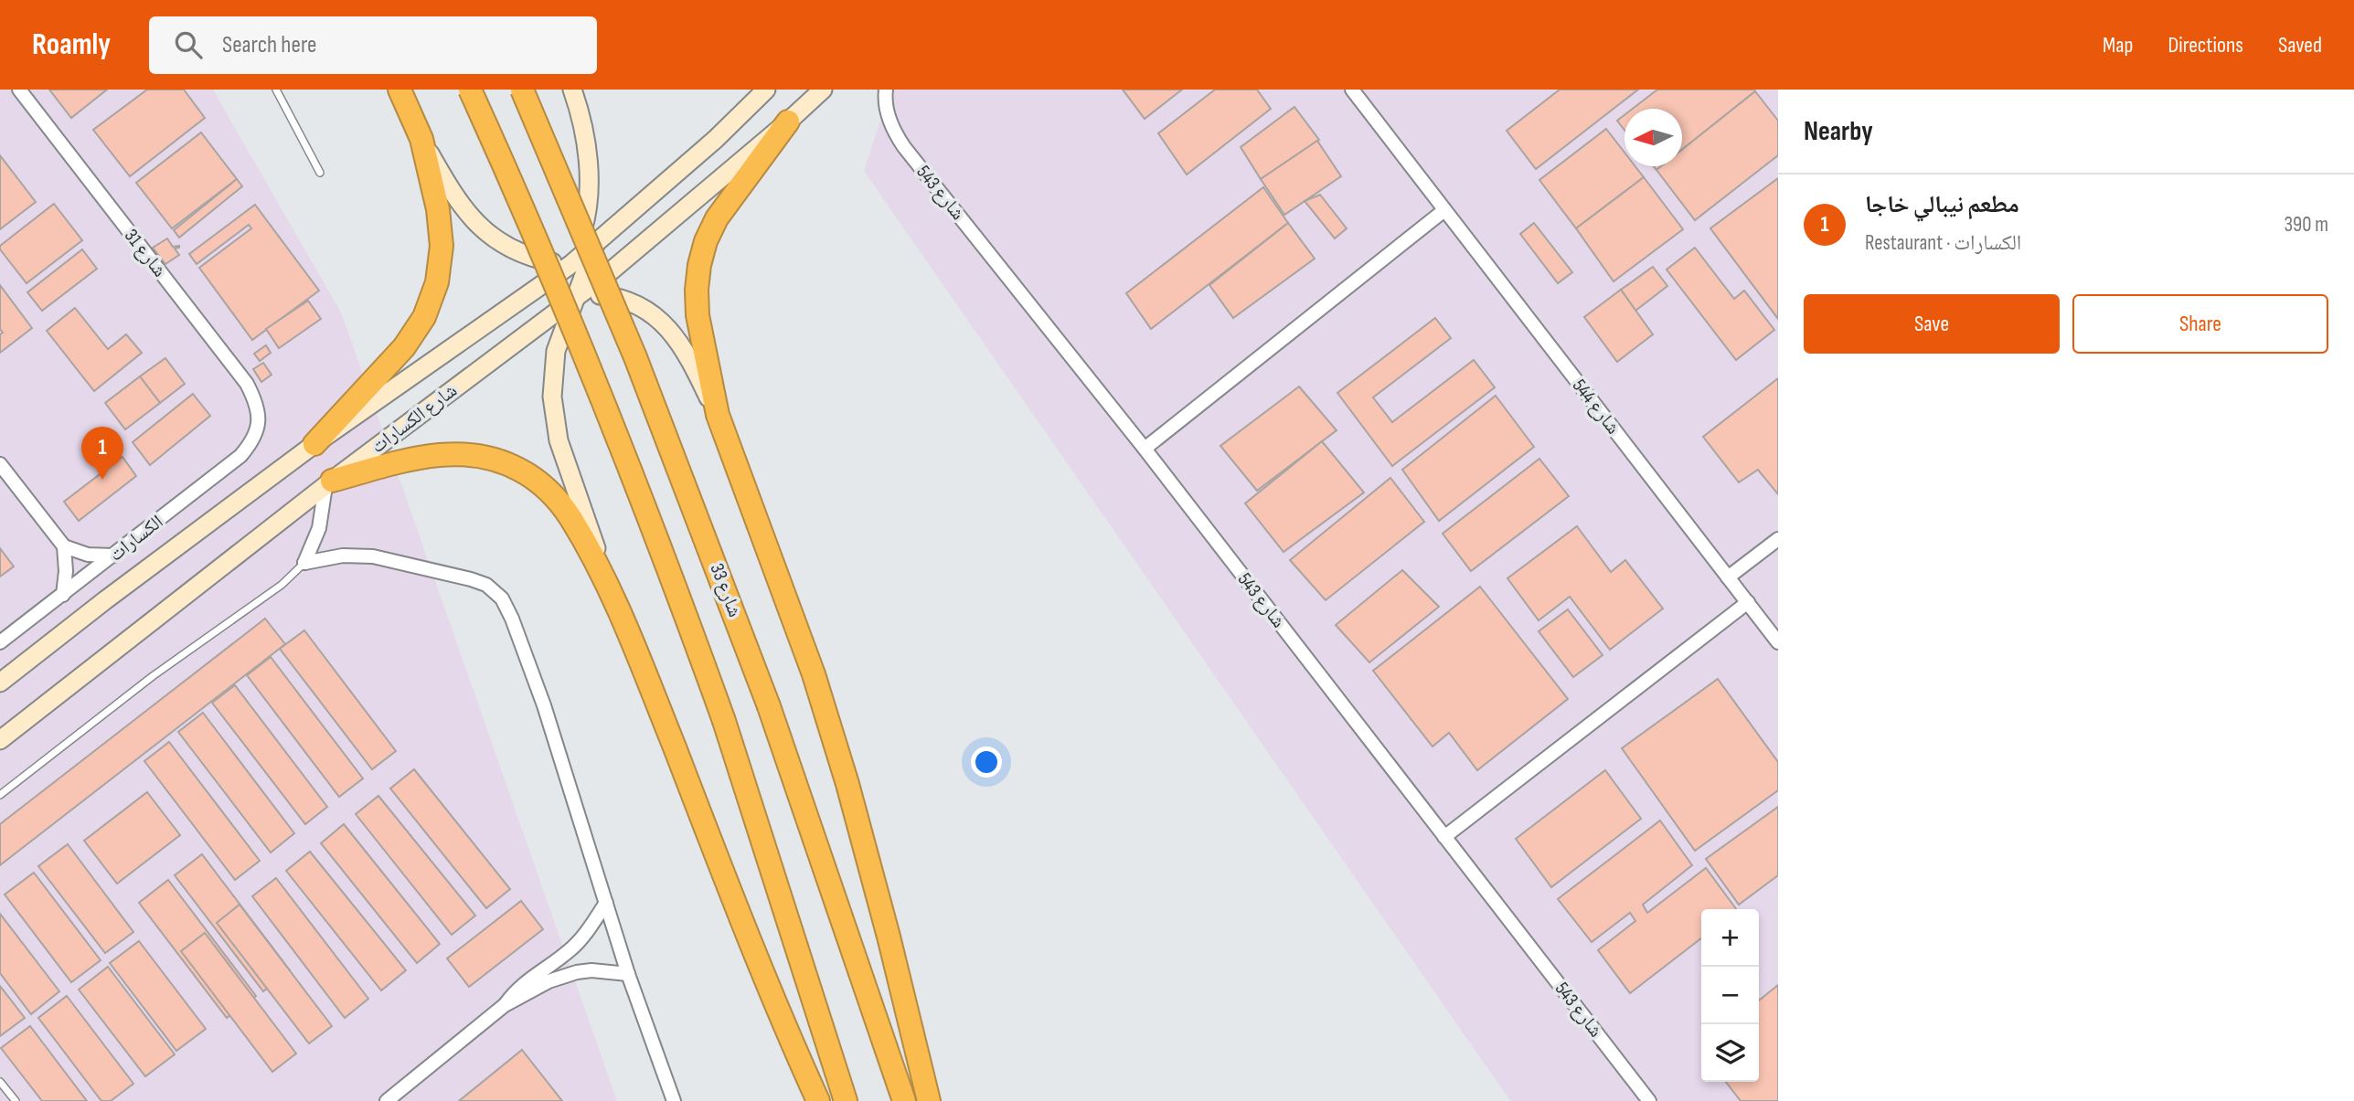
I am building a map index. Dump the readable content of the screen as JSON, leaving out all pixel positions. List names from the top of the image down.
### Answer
{
  "streets": {
    "highway": ["شارع 33"],
    "street": [
      "شارع 543",
      "شارع 31",
      "شارع 544",
      "شارع الكسارات",
      "الكسارات"
    ]
  },
  "crossings": [
    ["شارع 31", "الكسارات"]
  ],
  "north": "left",
  "page": {
    "header": "Roamly",
    "search": "Search here",
    "nav": ["Map", "Directions", "Saved"],
    "heading": "Nearby",
    "list": [
      {
        "mark": "1",
        "name": "مطعم نيبالي خاجا",
        "note": "Restaurant · الكسارات",
        "value": "390 m"
      }
    ],
    "buttons": ["Save", "Share"],
    "pins": "1",
    "map_buttons": ["+", "−"]
  }
}
